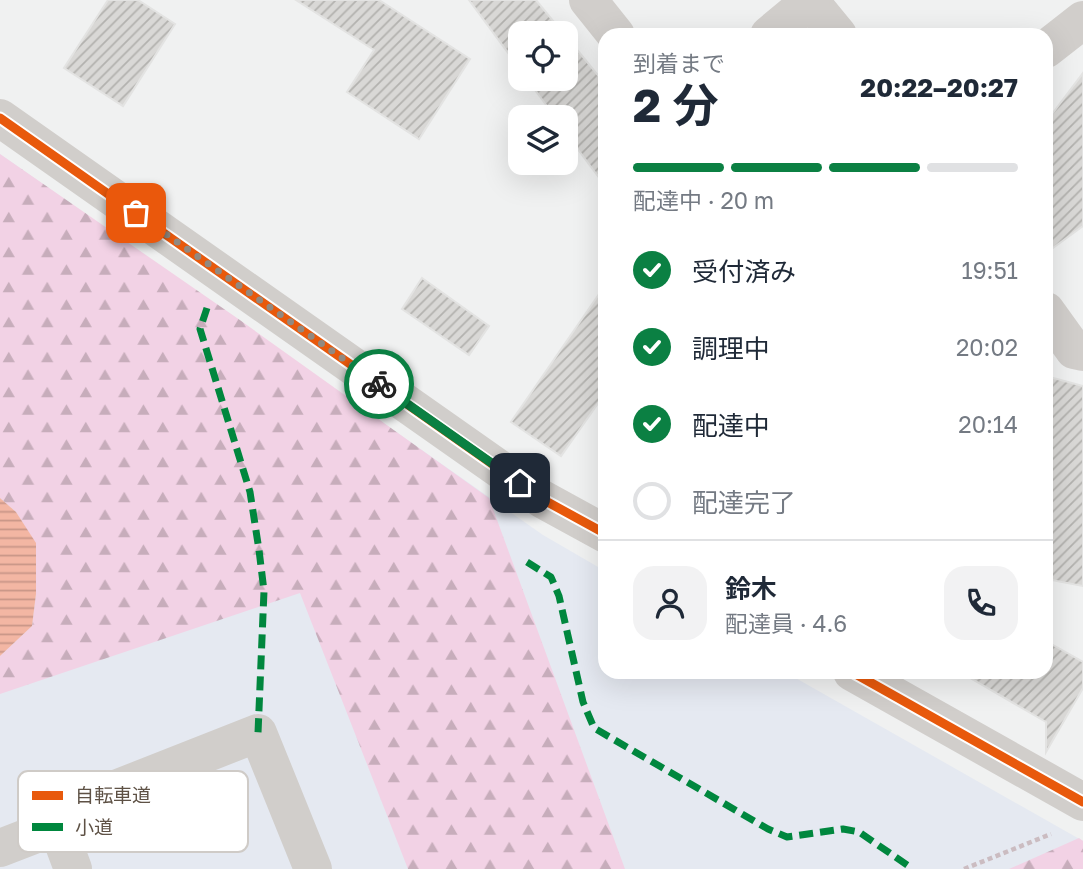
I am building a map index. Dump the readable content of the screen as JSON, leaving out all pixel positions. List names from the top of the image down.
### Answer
{
  "legend": ["自転車道", "小道"],
  "page": {
    "heading": ["2 分", "到着まで", "20:22–20:27"],
    "panel": ["鈴木", "配達員 · 4.6"],
    "bar": "配達中 · 20 m",
    "list": [
      ["受付済み", "19:51"],
      ["調理中", "20:02"],
      ["配達中", "20:14"],
      "配達完了"
    ]
  }
}
